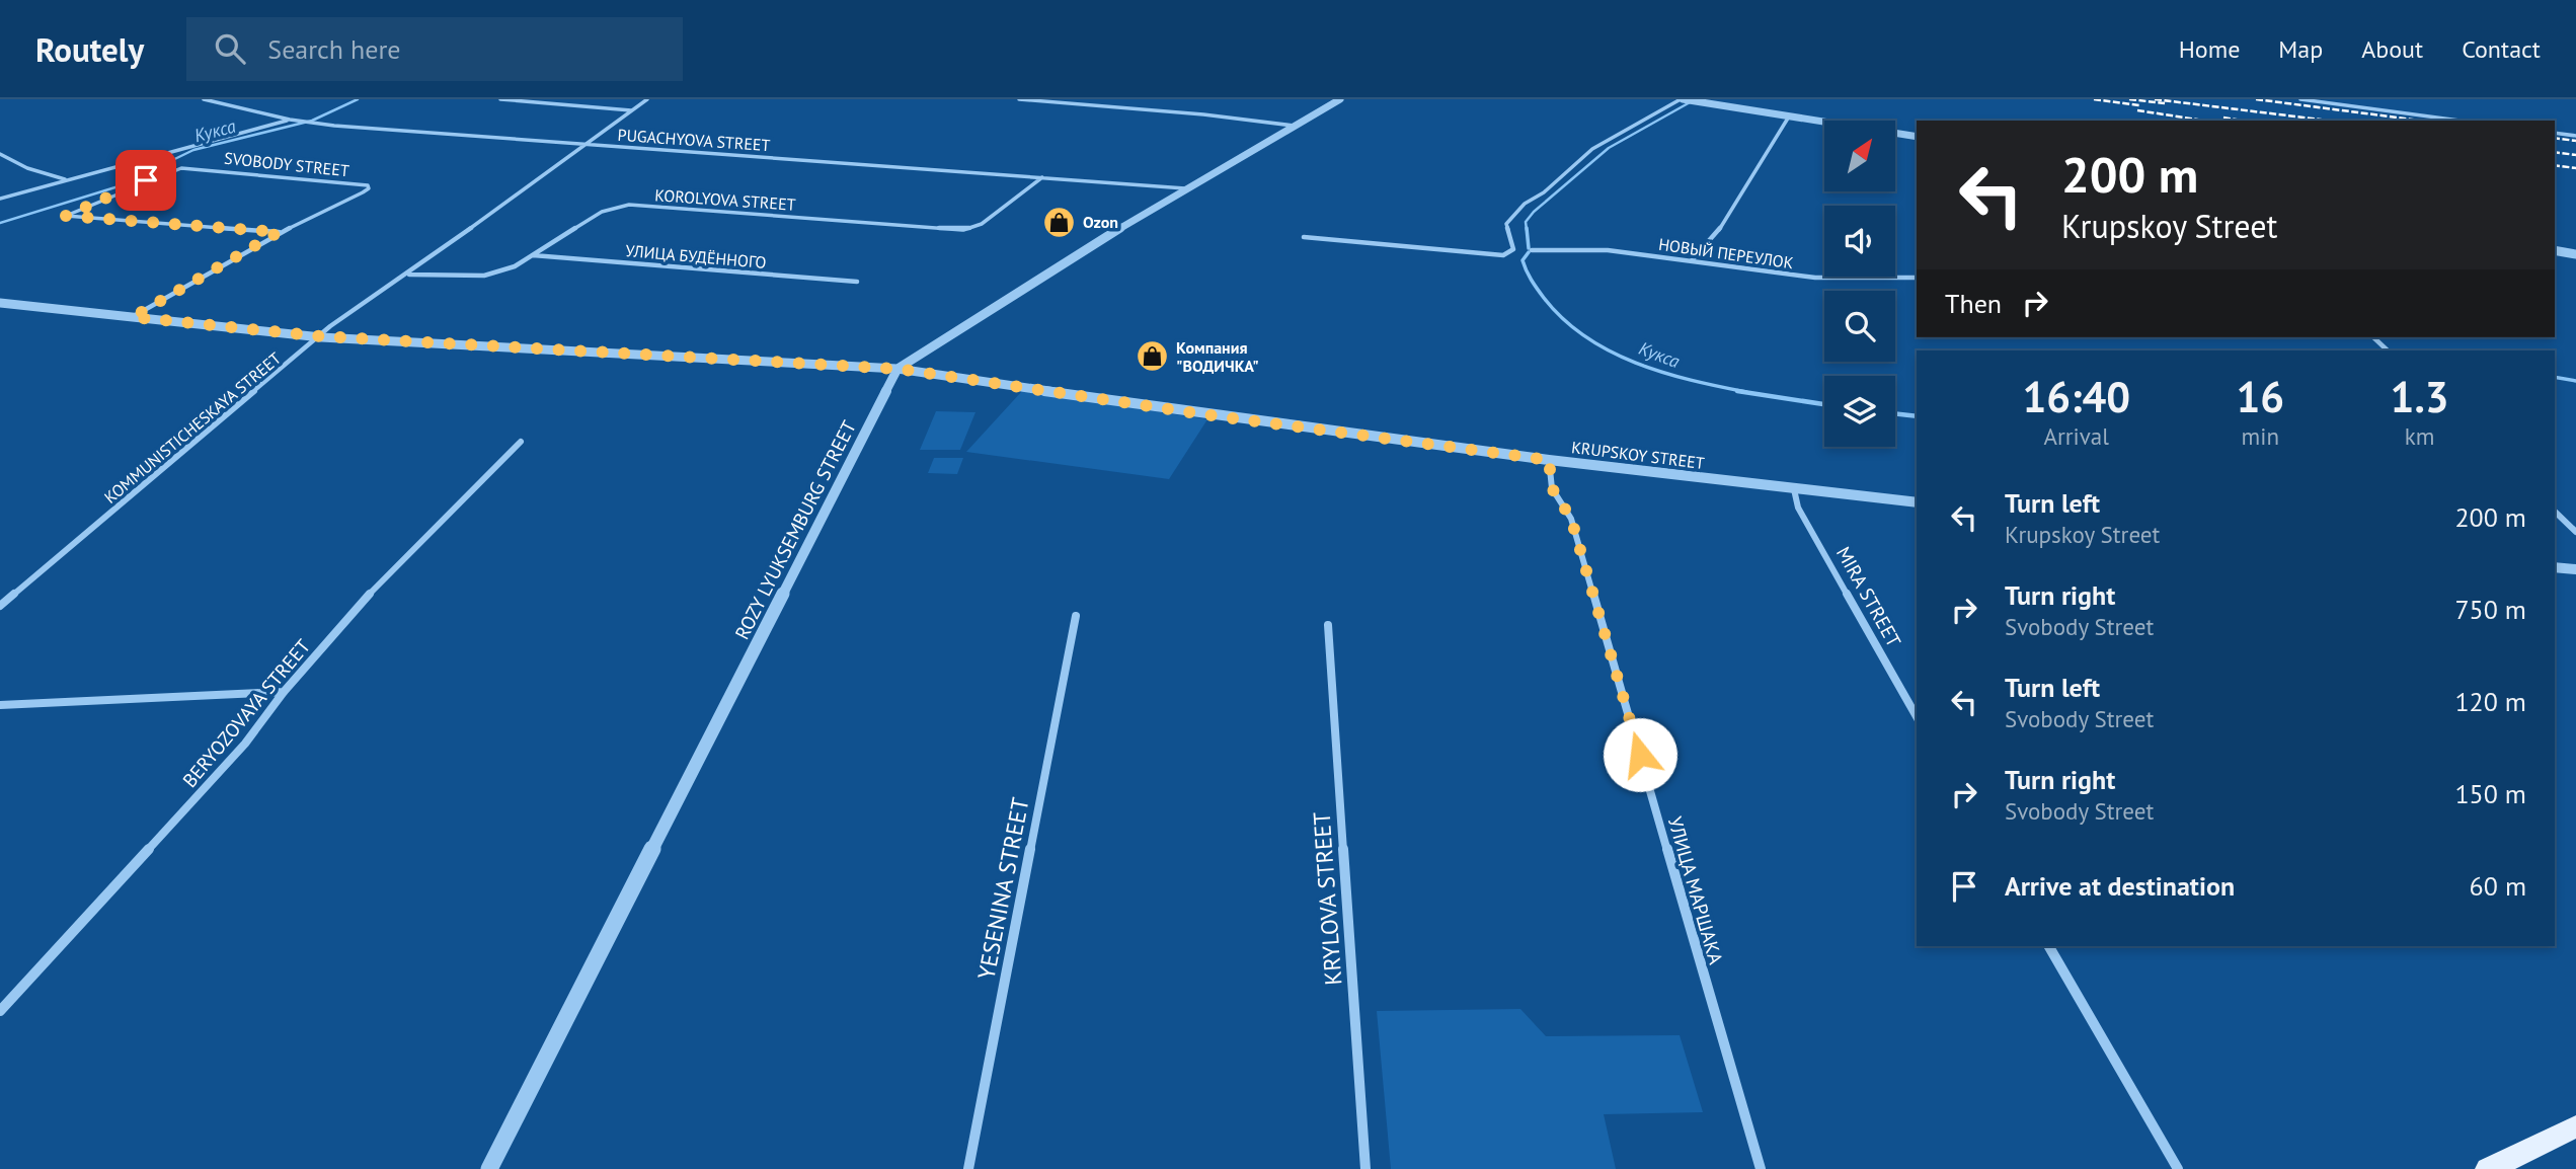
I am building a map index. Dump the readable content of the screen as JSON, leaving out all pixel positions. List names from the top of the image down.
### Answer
{
  "streets": {
    "street": [
      "PUGACHYOVA STREET",
      "SVOBODY STREET",
      "KOROLYOVA STREET",
      "НОВЫЙ ПЕРЕУЛОК",
      "УЛИЦА БУДЁННОГО",
      "KOMMUNISTICHESKAYA STREET",
      "KRUPSKOY STREET",
      "ROZY LYUKSEMBURG STREET",
      "MIRA STREET",
      "BERYOZOVAYA STREET",
      "YESENINA STREET",
      "УЛИЦА МАРШАКА",
      "KRYLOVA STREET"
    ]
  },
  "crossings": [
    ["PUGACHYOVA STREET", "KOROLYOVA STREET"],
    ["PUGACHYOVA STREET", "KOMMUNISTICHESKAYA STREET"],
    ["SVOBODY STREET", "KRUPSKOY STREET"],
    ["KOROLYOVA STREET", "УЛИЦА БУДЁННОГО"],
    ["KOROLYOVA STREET", "KOMMUNISTICHESKAYA STREET"],
    ["KOMMUNISTICHESKAYA STREET", "KRUPSKOY STREET"],
    ["KRUPSKOY STREET", "ROZY LYUKSEMBURG STREET"],
    ["KRUPSKOY STREET", "MIRA STREET"],
    ["KRUPSKOY STREET", "УЛИЦА МАРШАКА"]
  ],
  "water": ["Кукса"],
  "places": {
    "shop": ["Ozon", "Компания \"ВОДИЧКА\""]
  },
  "north": "top right",
  "page": {
    "header": "Routely",
    "search": "Search here",
    "nav": [
      "Home",
      "Map",
      "About",
      "Contact"
    ],
    "turn": ["200 m", "Krupskoy Street"],
    "then": "Then",
    "eta": [
      "16:40",
      "Arrival",
      "16",
      "min",
      "1.3",
      "km"
    ],
    "list": [
      {
        "name": "Turn left",
        "note": "Krupskoy Street",
        "value": "200 m"
      },
      {
        "name": "Turn right",
        "note": "Svobody Street",
        "value": "750 m"
      },
      {
        "name": "Turn left",
        "note": "Svobody Street",
        "value": "120 m"
      },
      {
        "name": "Turn right",
        "note": "Svobody Street",
        "value": "150 m"
      },
      {
        "name": "Arrive at destination",
        "value": "60 m"
      }
    ]
  }
}
